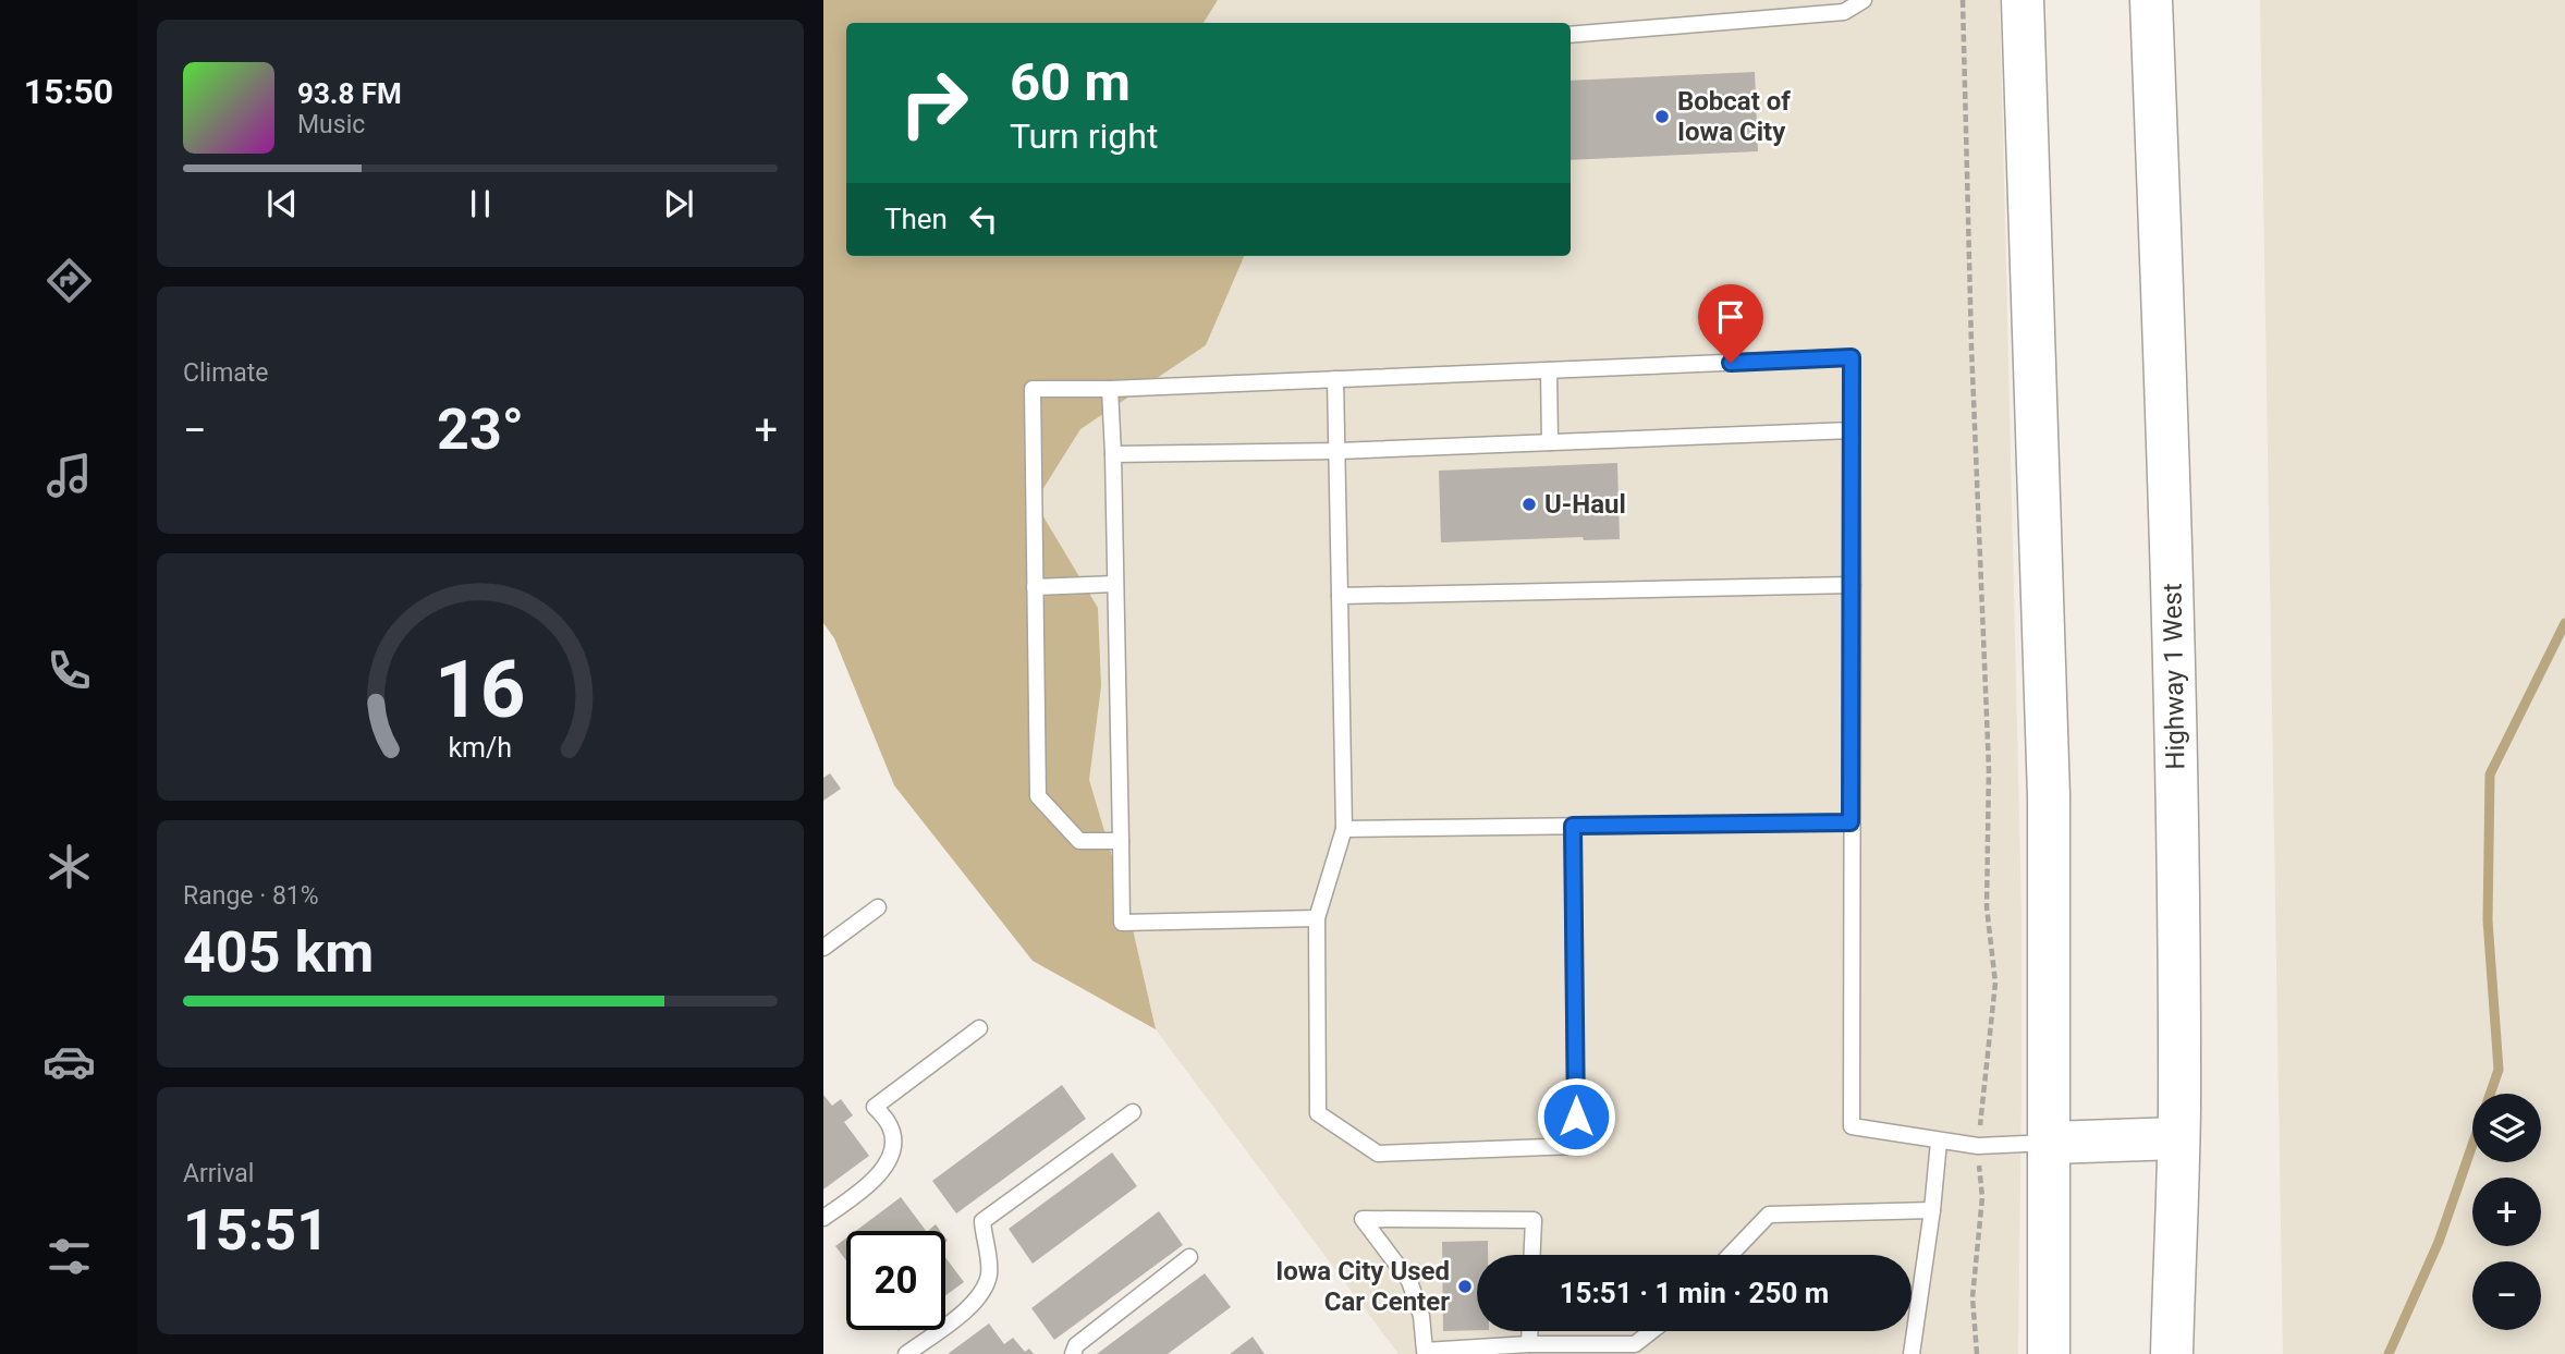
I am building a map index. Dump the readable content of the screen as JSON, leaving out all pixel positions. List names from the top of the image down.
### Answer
{
  "streets": {
    "main road": ["Highway 1 West"]
  },
  "places": ["Bobcat of Iowa City", "U-Haul", "Iowa City Used Car Center"],
  "page": {
    "tabs": "15:50",
    "turn": ["60 m", "Turn right"],
    "song": ["93.8 FM", "Music"],
    "then": "Then",
    "tile": [
      "Climate",
      ["Range · 81%", "405 km"],
      ["Arrival", "15:51"]
    ],
    "heat": ["−", "23°", "+"],
    "map_buttons": ["+", "−"],
    "limit": "20",
    "trip": "15:51 · 1 min · 250 m",
    "gauge": ["16", "km/h"]
  }
}
